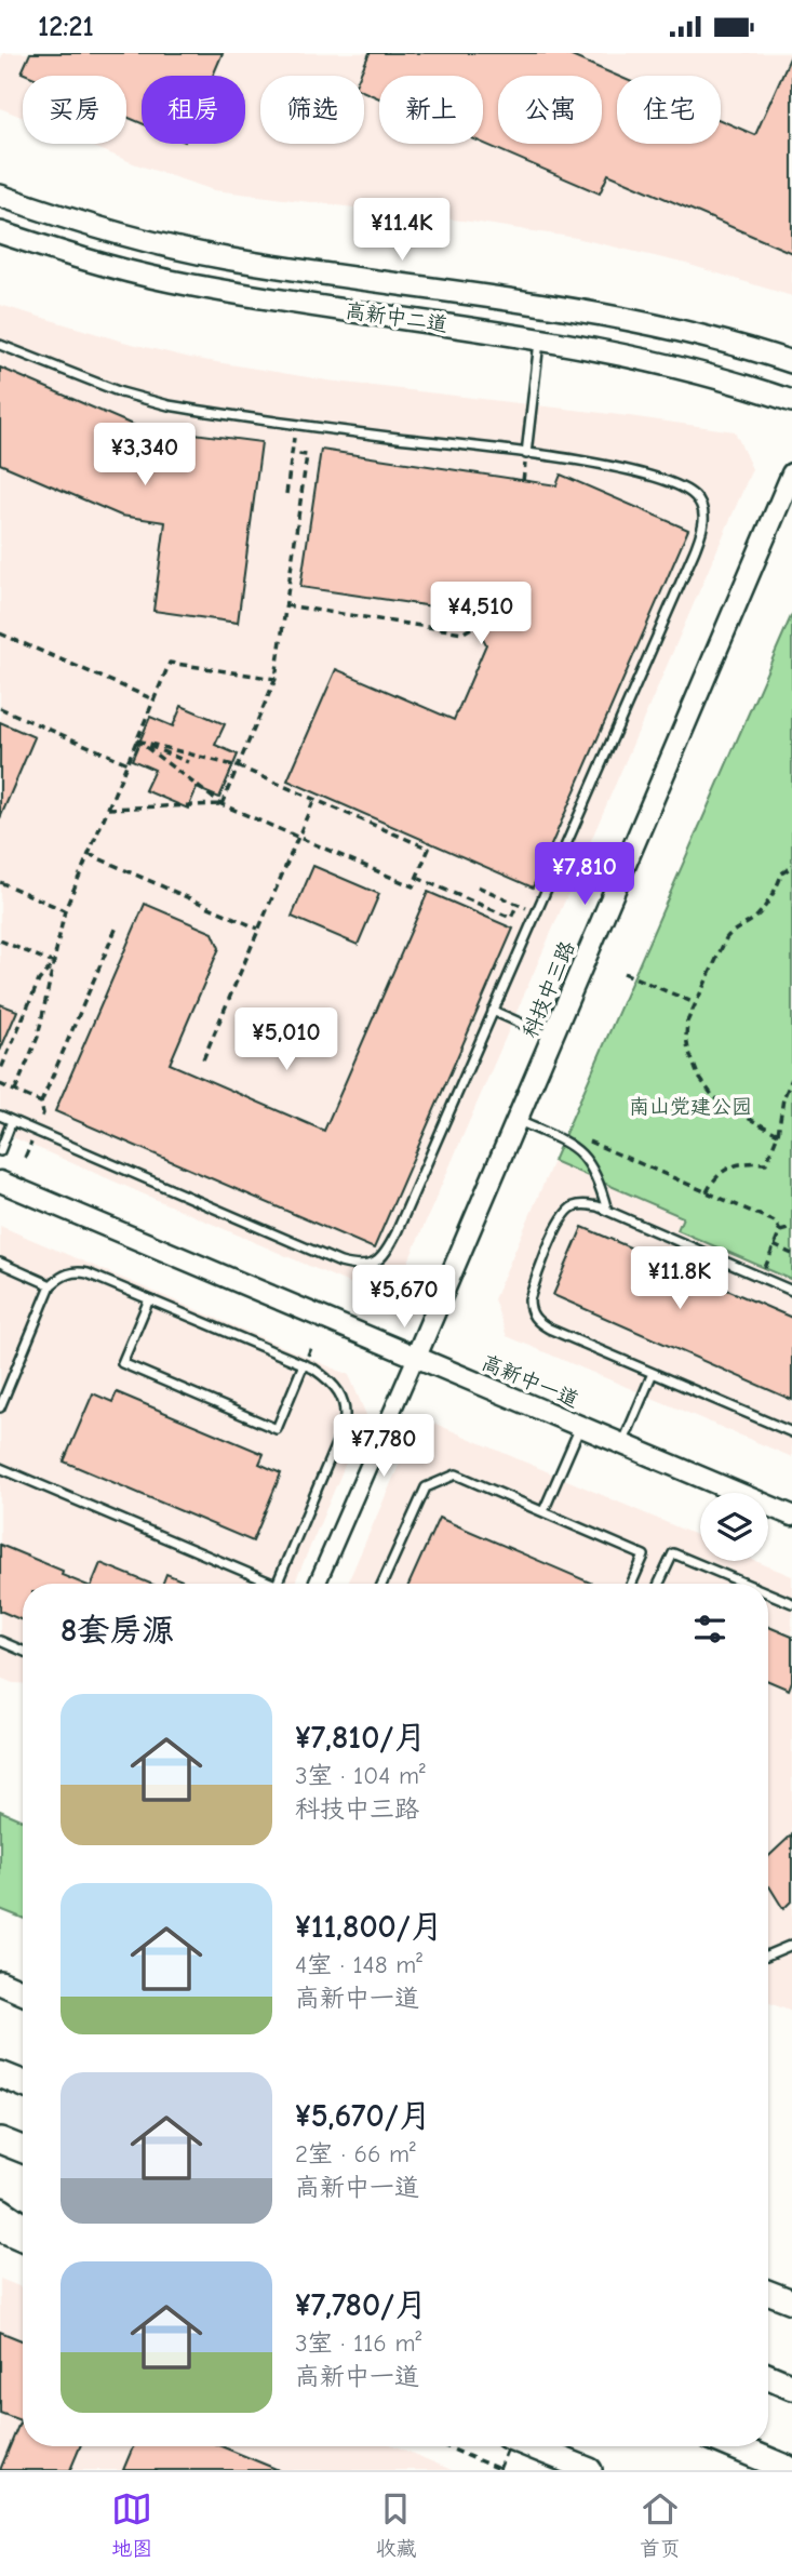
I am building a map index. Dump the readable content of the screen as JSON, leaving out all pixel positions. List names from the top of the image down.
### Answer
{
  "streets": {
    "main road": ["高新中二道"],
    "street": ["科技中三路", "高新中一道"]
  },
  "crossings": [
    ["科技中三路", "高新中一道"]
  ],
  "parks": ["南山党建公园"],
  "page": {
    "status": "12:21",
    "chip": [
      "买房",
      "租房",
      "筛选",
      "新上",
      "公寓",
      "住宅"
    ],
    "price": [
      "¥11.4K",
      "¥3,340",
      "¥4,510",
      "¥7,810",
      "¥5,010",
      "¥11.8K",
      "¥5,670",
      "¥7,780"
    ],
    "heading": "8套房源",
    "list": [
      {
        "name": "¥7,810/月",
        "note": "3室 · 104 m² · 科技中三路"
      },
      {
        "name": "¥11,800/月",
        "note": "4室 · 148 m² · 高新中一道"
      },
      {
        "name": "¥5,670/月",
        "note": "2室 · 66 m² · 高新中一道"
      },
      {
        "name": "¥7,780/月",
        "note": "3室 · 116 m² · 高新中一道"
      }
    ],
    "tabs": ["地图", "收藏", "首页"]
  }
}
